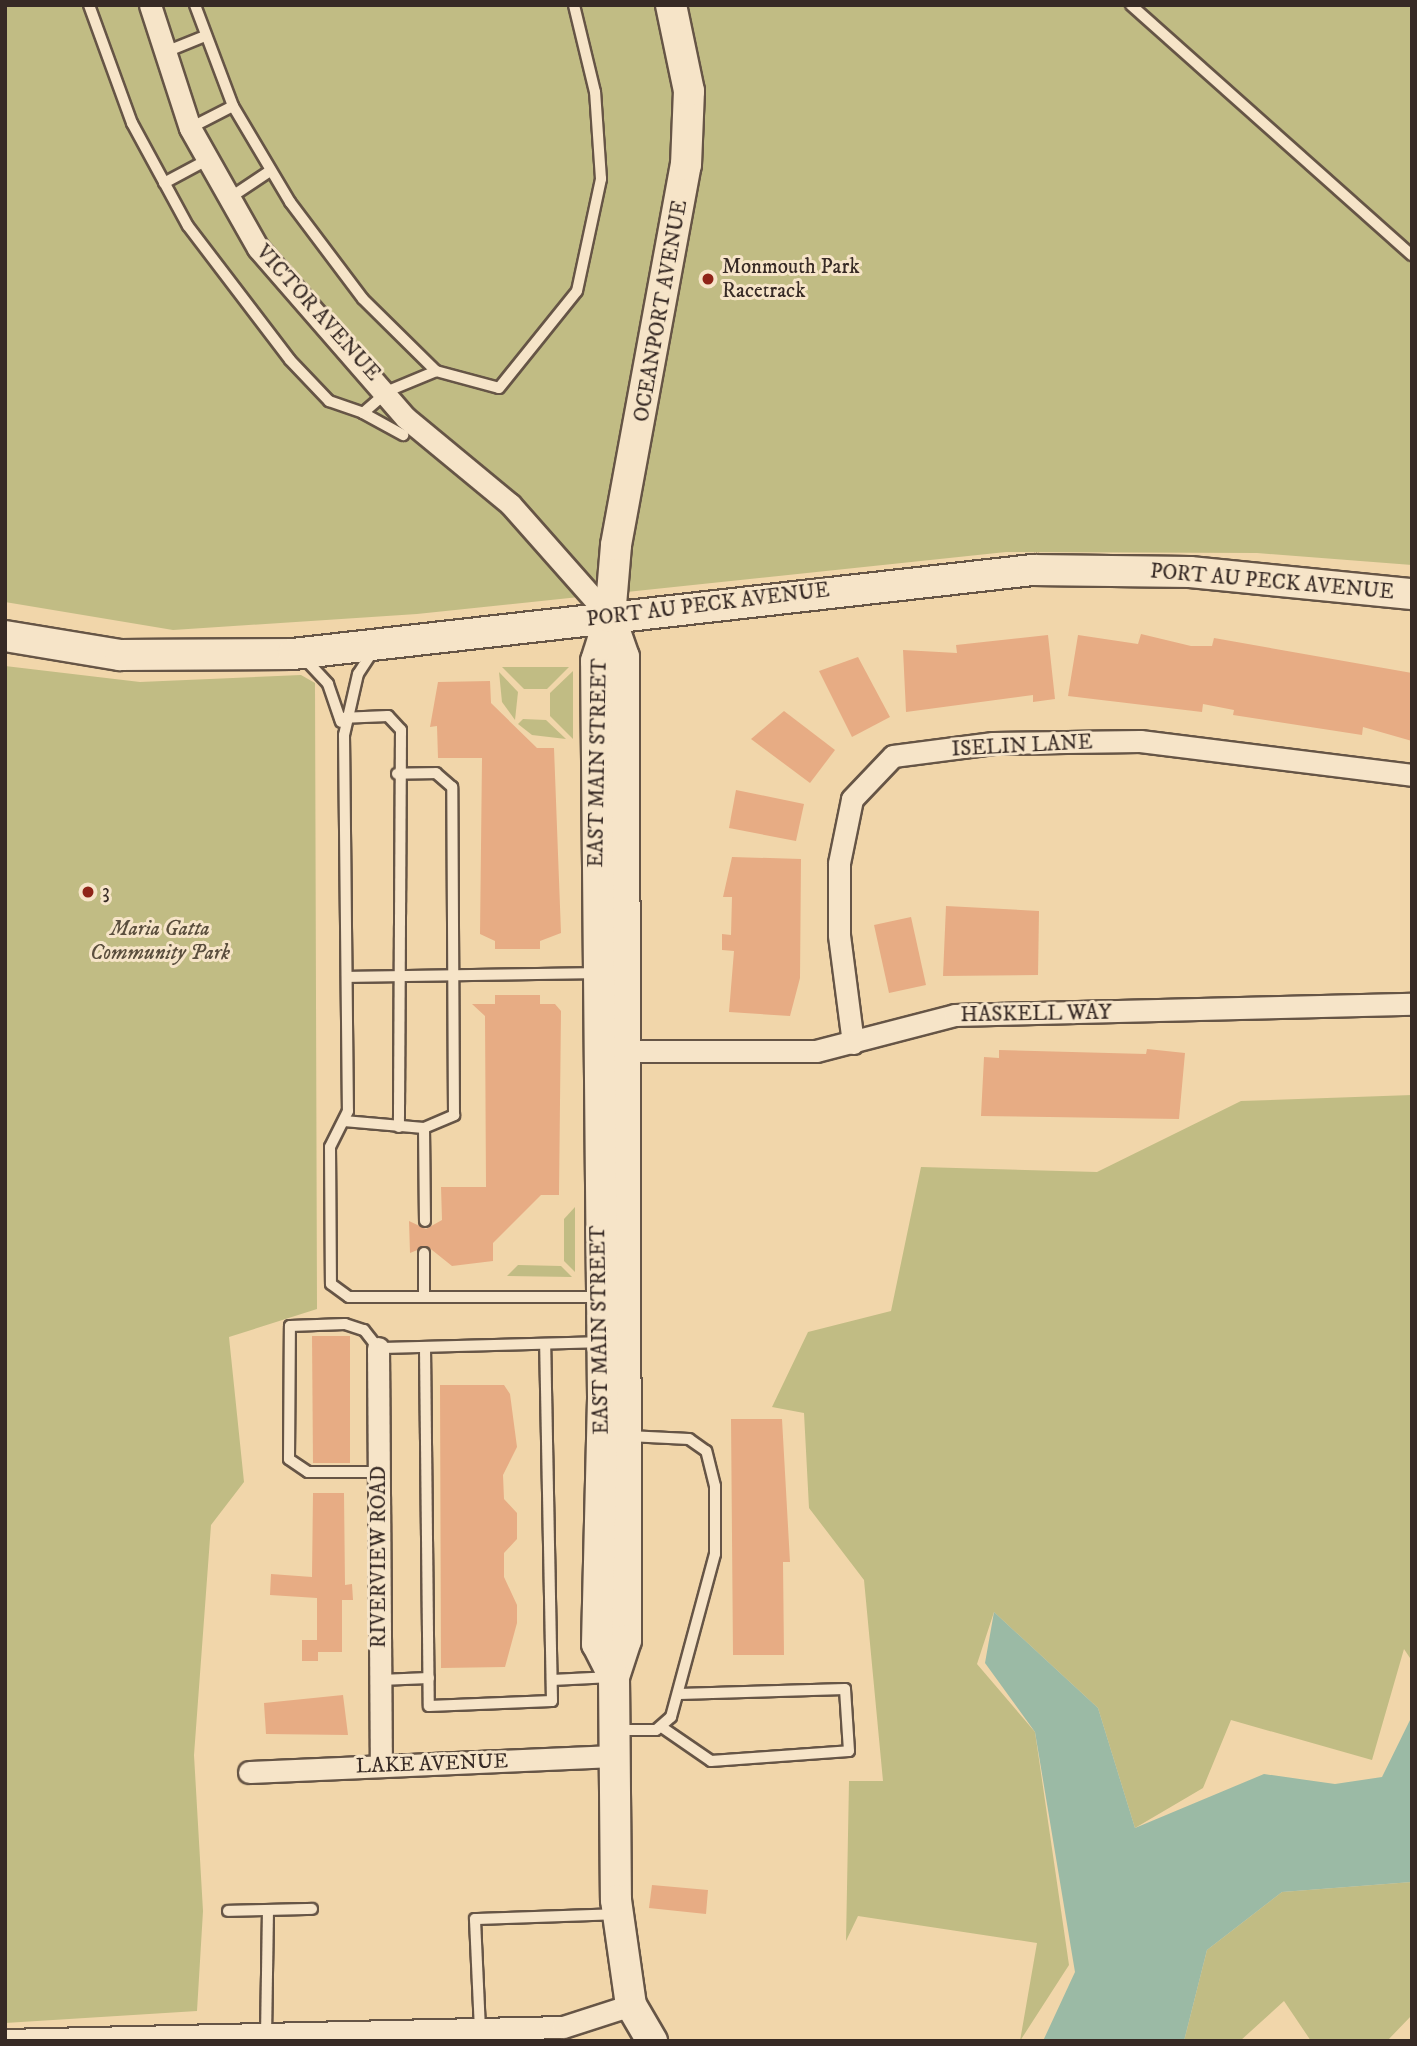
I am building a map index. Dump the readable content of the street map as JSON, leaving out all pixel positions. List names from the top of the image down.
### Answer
{
  "streets": {
    "main road": ["OCEANPORT AVENUE", "PORT AU PECK AVENUE", "EAST MAIN STREET"],
    "street": [
      "VICTOR AVENUE",
      "ISELIN LANE",
      "HASKELL WAY",
      "RIVERVIEW ROAD",
      "LAKE AVENUE"
    ]
  },
  "crossings": [
    ["OCEANPORT AVENUE", "VICTOR AVENUE"],
    ["OCEANPORT AVENUE", "PORT AU PECK AVENUE"],
    ["OCEANPORT AVENUE", "EAST MAIN STREET"],
    ["VICTOR AVENUE", "PORT AU PECK AVENUE"],
    ["VICTOR AVENUE", "EAST MAIN STREET"],
    ["PORT AU PECK AVENUE", "EAST MAIN STREET"],
    ["ISELIN LANE", "HASKELL WAY"],
    ["EAST MAIN STREET", "HASKELL WAY"],
    ["EAST MAIN STREET", "LAKE AVENUE"],
    ["RIVERVIEW ROAD", "LAKE AVENUE"]
  ],
  "parks": ["Maria Gatta Community Park"],
  "places": ["Monmouth Park Racetrack", "3"]
}
